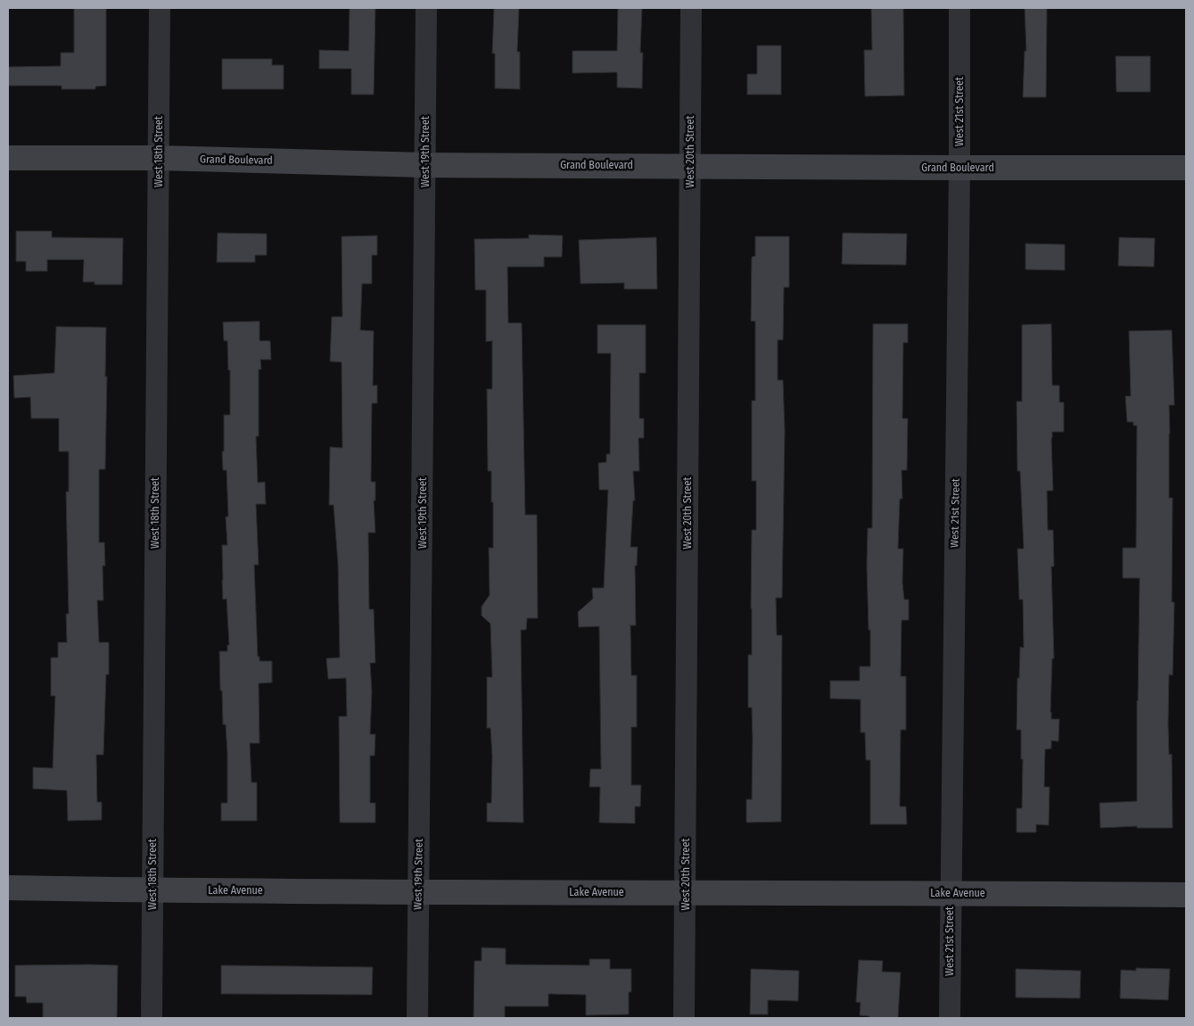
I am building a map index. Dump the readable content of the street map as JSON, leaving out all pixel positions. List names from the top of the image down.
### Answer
{
  "streets": {
    "street": [
      "West 21st Street",
      "West 18th Street",
      "West 19th Street",
      "West 20th Street",
      "Grand Boulevard",
      "Lake Avenue"
    ]
  },
  "crossings": [
    ["West 21st Street", "Grand Boulevard"],
    ["West 21st Street", "Lake Avenue"],
    ["West 18th Street", "Grand Boulevard"],
    ["West 18th Street", "Lake Avenue"],
    ["West 19th Street", "Grand Boulevard"],
    ["West 19th Street", "Lake Avenue"],
    ["West 20th Street", "Grand Boulevard"],
    ["West 20th Street", "Lake Avenue"]
  ]
}
